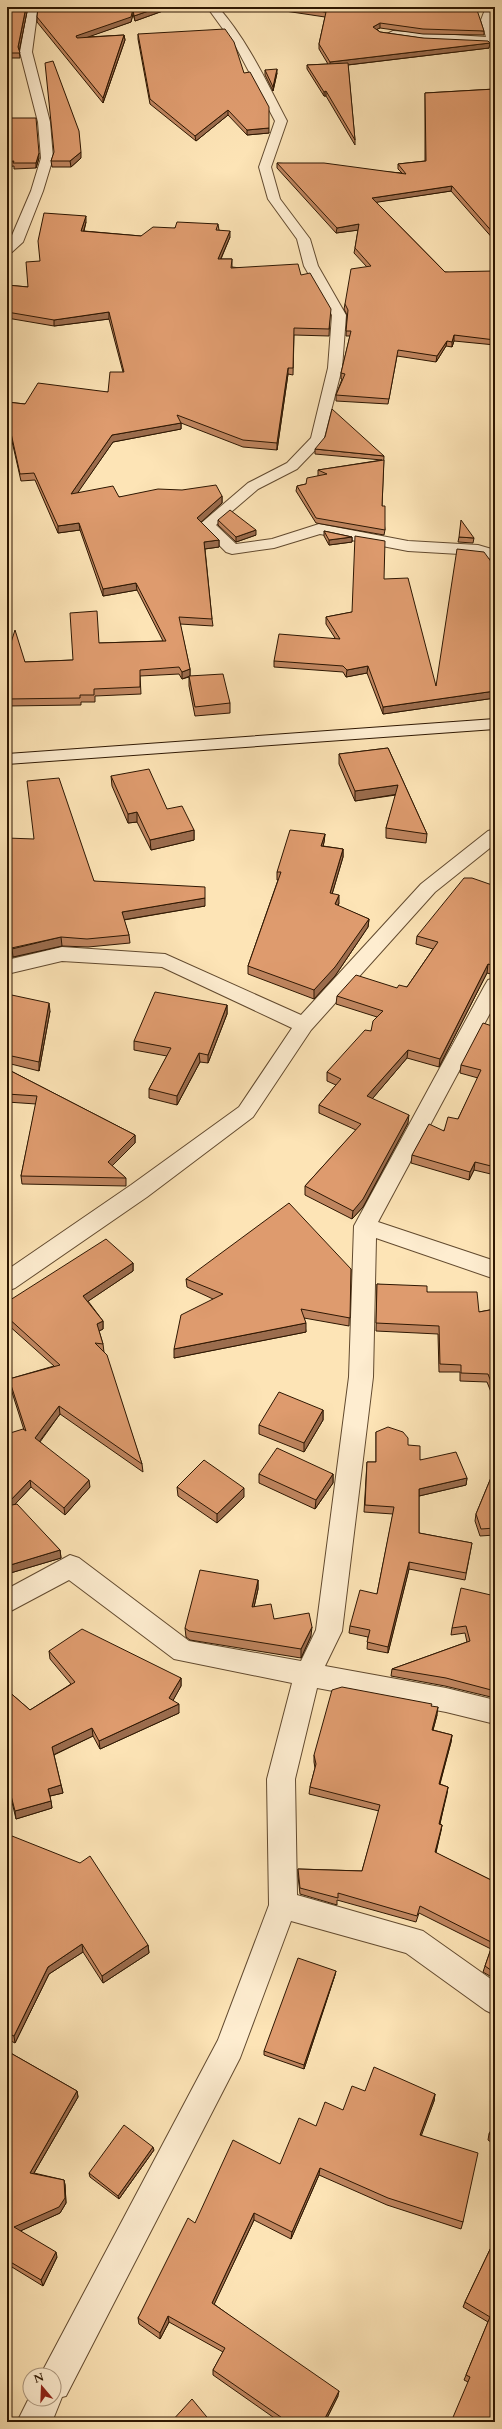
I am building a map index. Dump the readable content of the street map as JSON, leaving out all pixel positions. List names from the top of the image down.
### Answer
{
  "north": "top"
}
